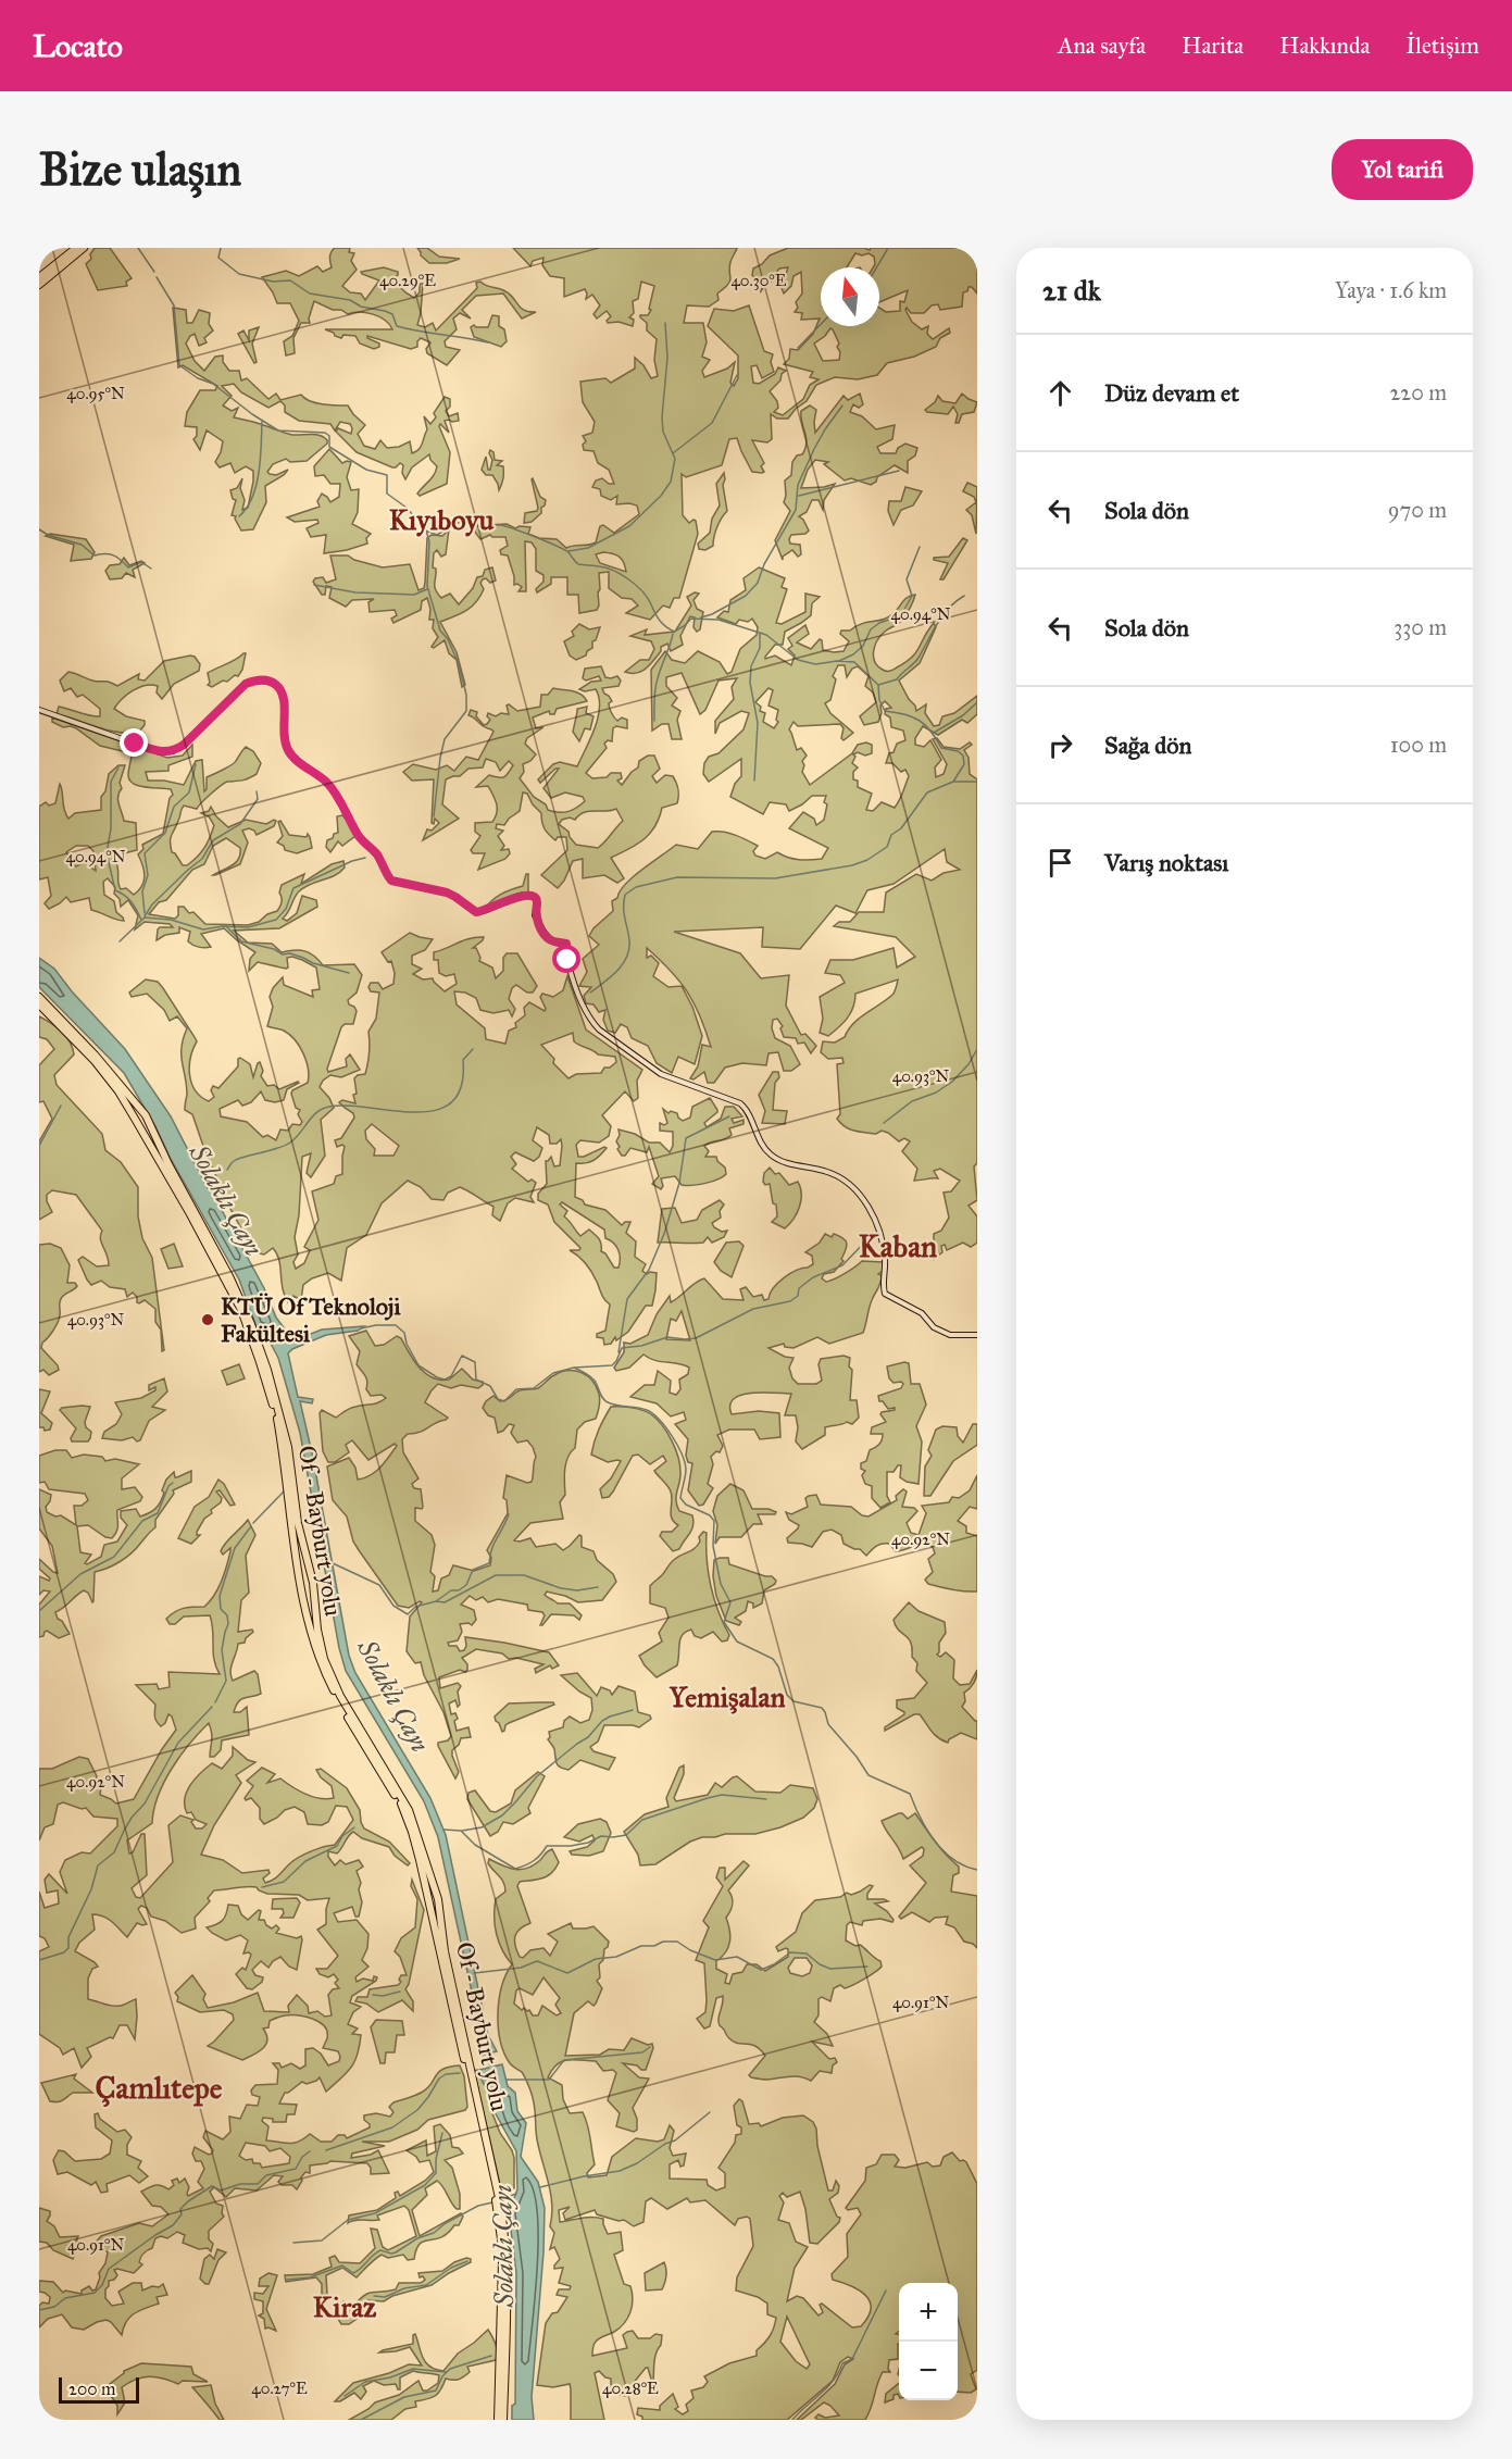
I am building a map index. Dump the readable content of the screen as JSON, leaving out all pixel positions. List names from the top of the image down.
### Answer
{
  "streets": {
    "highway": ["Of - Bayburt yolu"]
  },
  "districts": [
    "Kıyıboyu",
    "Kaban",
    "Yemişalan",
    "Çamlıtepe",
    "Kiraz"
  ],
  "water": ["Solaklı Çayı"],
  "places": ["KTÜ Of Teknoloji Fakültesi"],
  "scale_bar": "200 m",
  "north": "top",
  "page": {
    "header": "Locato",
    "nav": [
      "Ana sayfa",
      "Harita",
      "Hakkında",
      "İletişim"
    ],
    "buttons": "Yol tarifi",
    "title": "Bize ulaşın",
    "heading": ["21 dk", "Yaya · 1.6 km"],
    "list": [
      ["Düz devam et", "220 m"],
      ["Sola dön", "970 m"],
      ["Sola dön", "330 m"],
      ["Sağa dön", "100 m"],
      "Varış noktası"
    ],
    "map_buttons": ["+", "−"],
    "scale": "200 m"
  },
  "coordinates": [
    "40.29°E",
    "40.30°E",
    "40.95°N",
    "40.94°N",
    "40.93°N",
    "40.92°N",
    "40.91°N",
    "40.27°E",
    "40.28°E"
  ]
}
